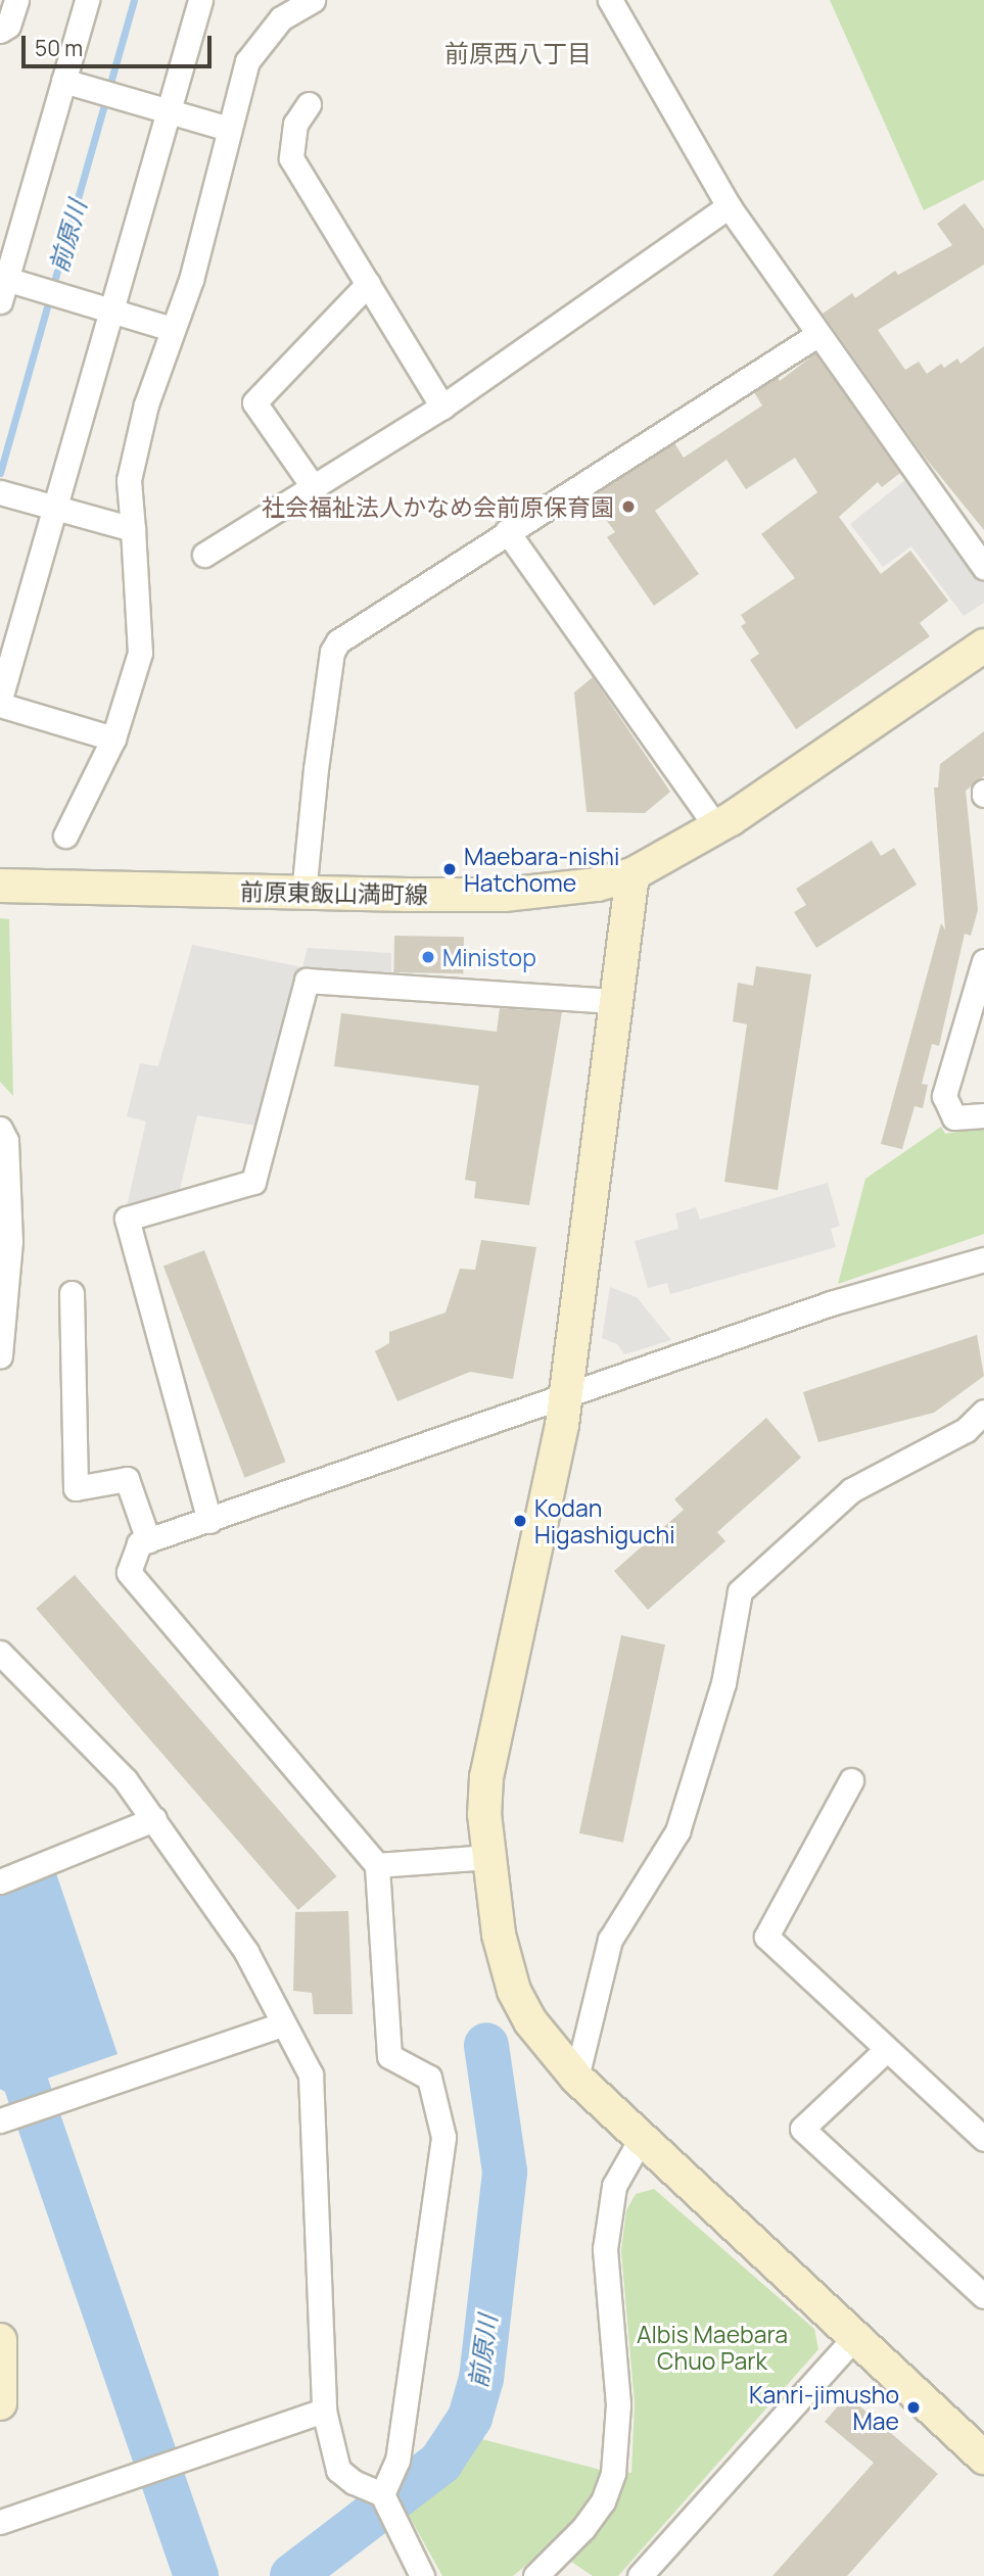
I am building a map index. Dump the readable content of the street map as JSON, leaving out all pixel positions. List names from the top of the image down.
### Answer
{
  "streets": {
    "street": ["前原東飯山満町線"]
  },
  "districts": ["前原西八丁目"],
  "water": ["前原川"],
  "parks": ["Albis Maebara Chuo Park"],
  "places": [
    "社会福祉法人かなめ会前原保育園",
    "Maebara-nishi Hatchome",
    "Ministop",
    "Kodan Higashiguchi",
    "Kanri-jimusho Mae"
  ],
  "scale_bar": "50 m"
}
